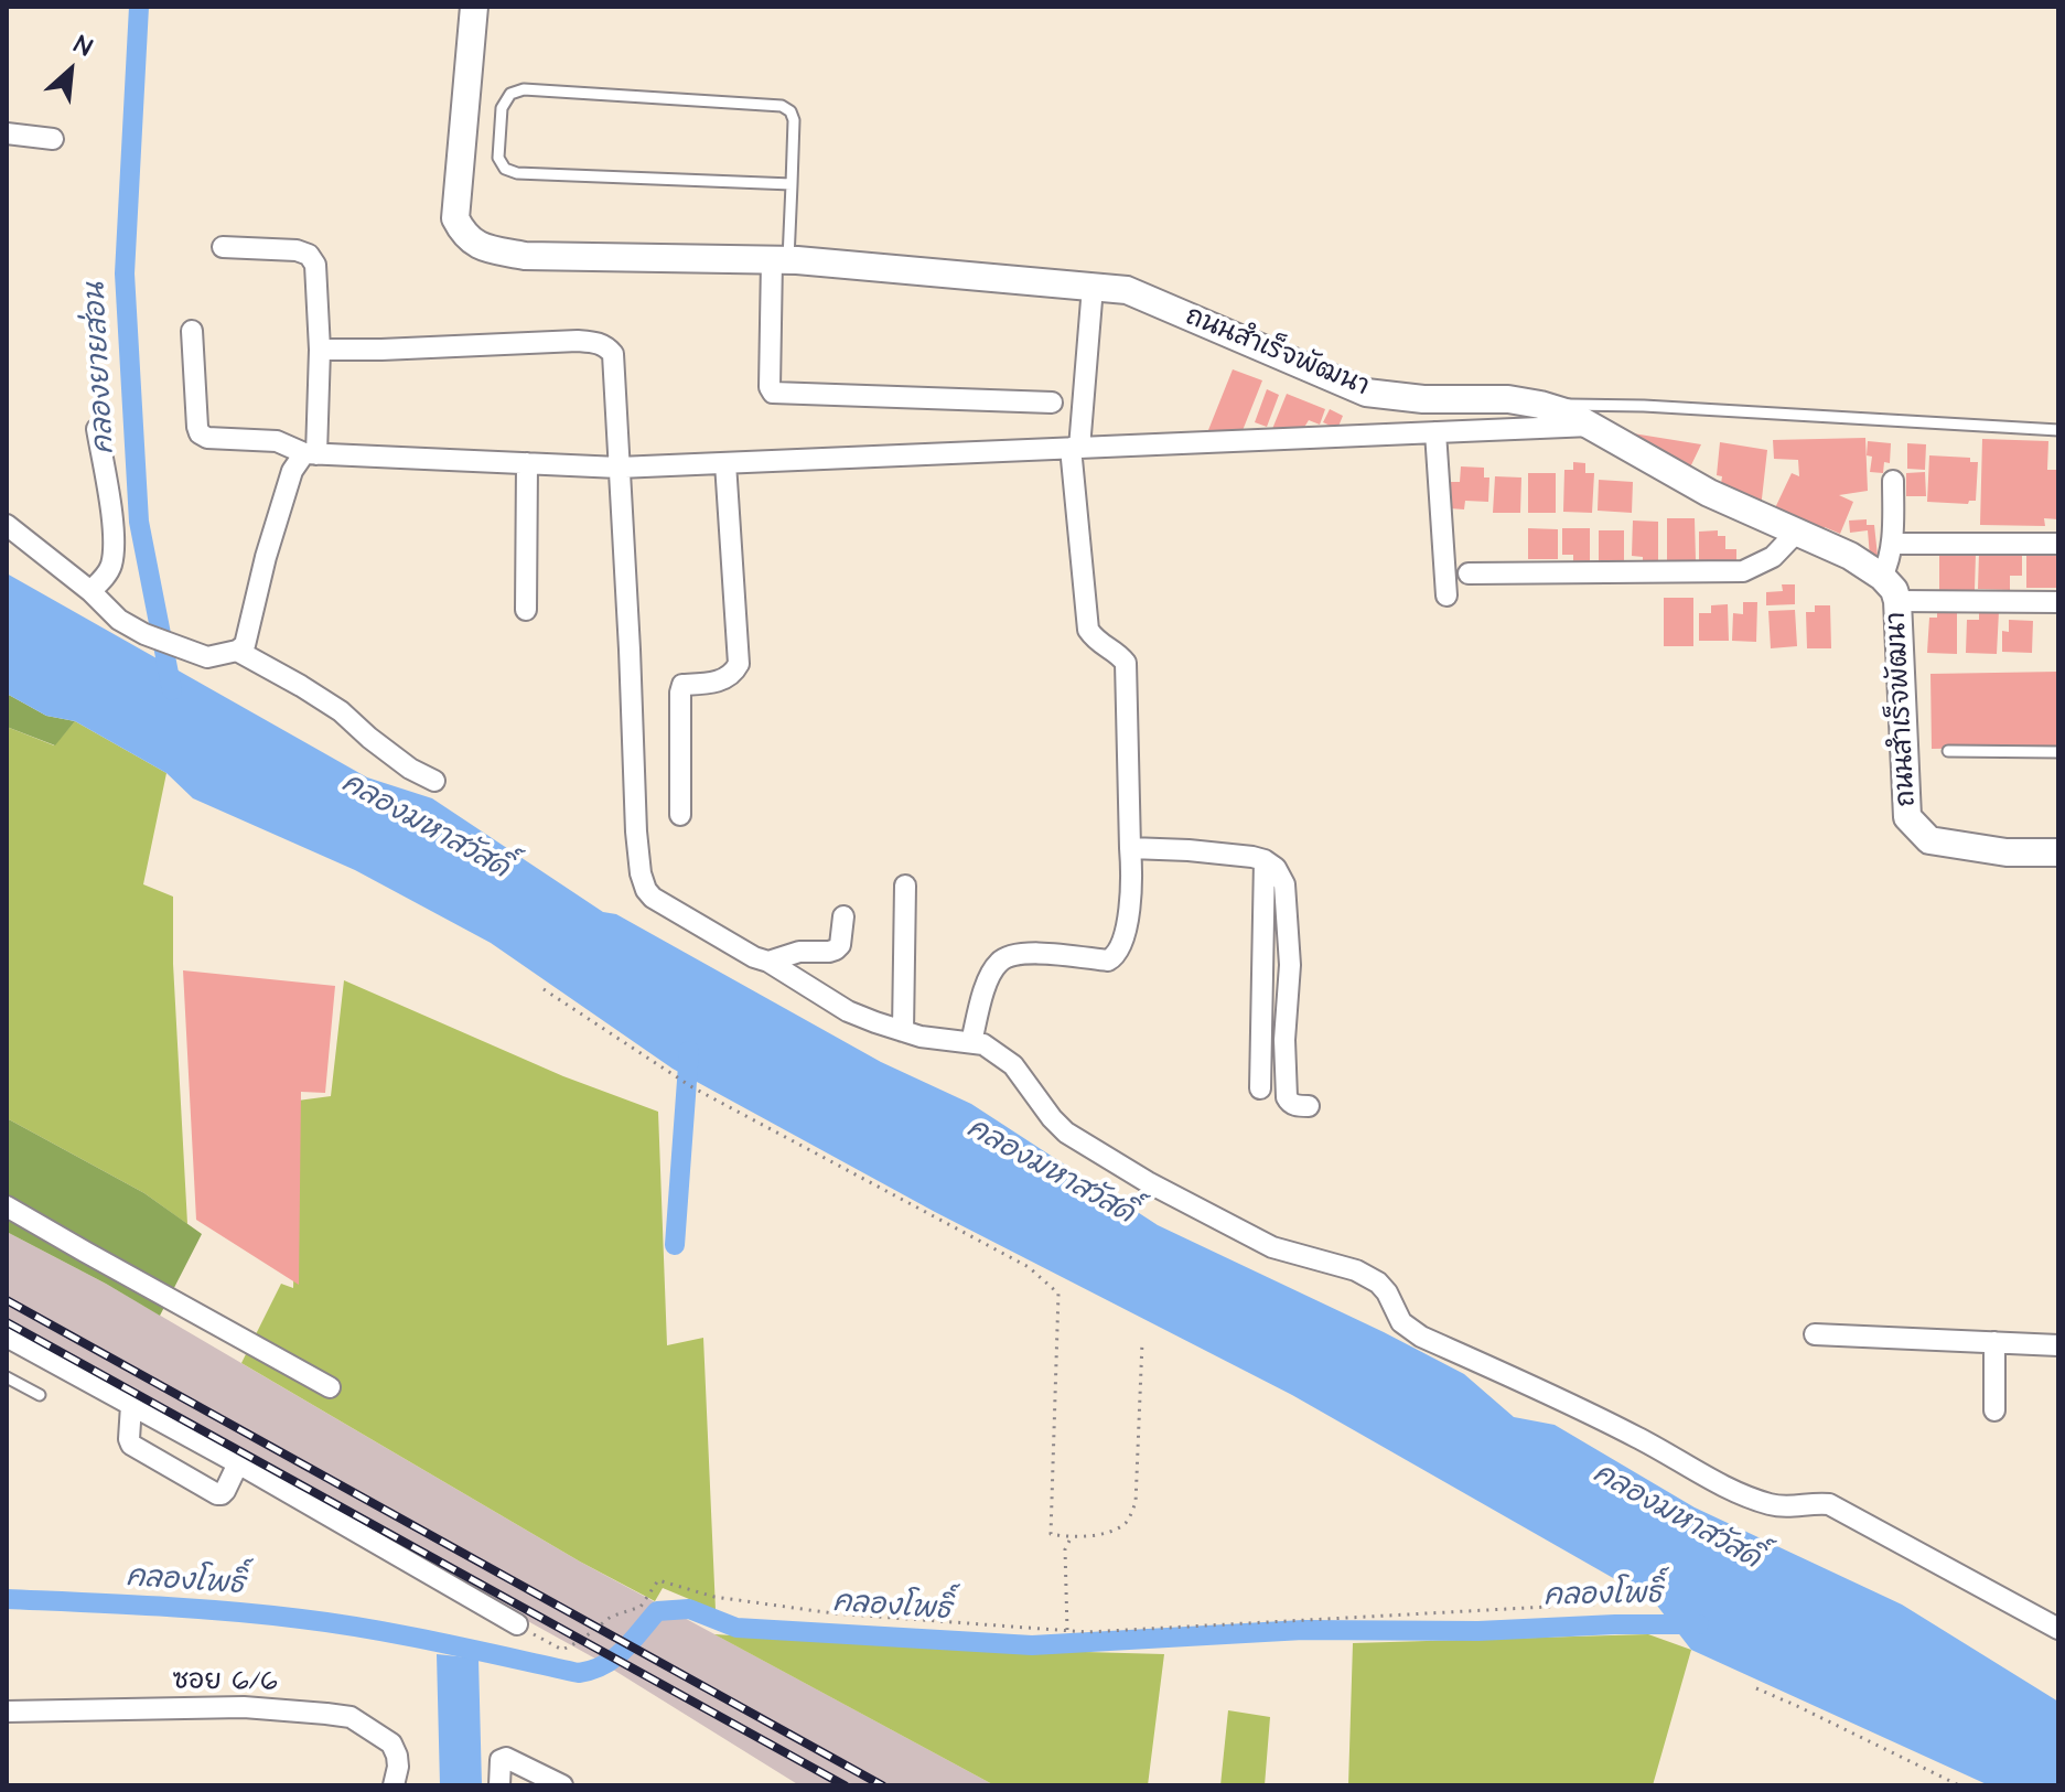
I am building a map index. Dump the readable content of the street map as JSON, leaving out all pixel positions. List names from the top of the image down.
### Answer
{
  "streets": {
    "street": ["ถนนสำเร็จพัฒนา", "ซอย 6/6"]
  },
  "water": ["คลองยายส่อน", "คลองมหาสวัสดิ์", "คลองโพธิ์"],
  "north": "top right"
}
